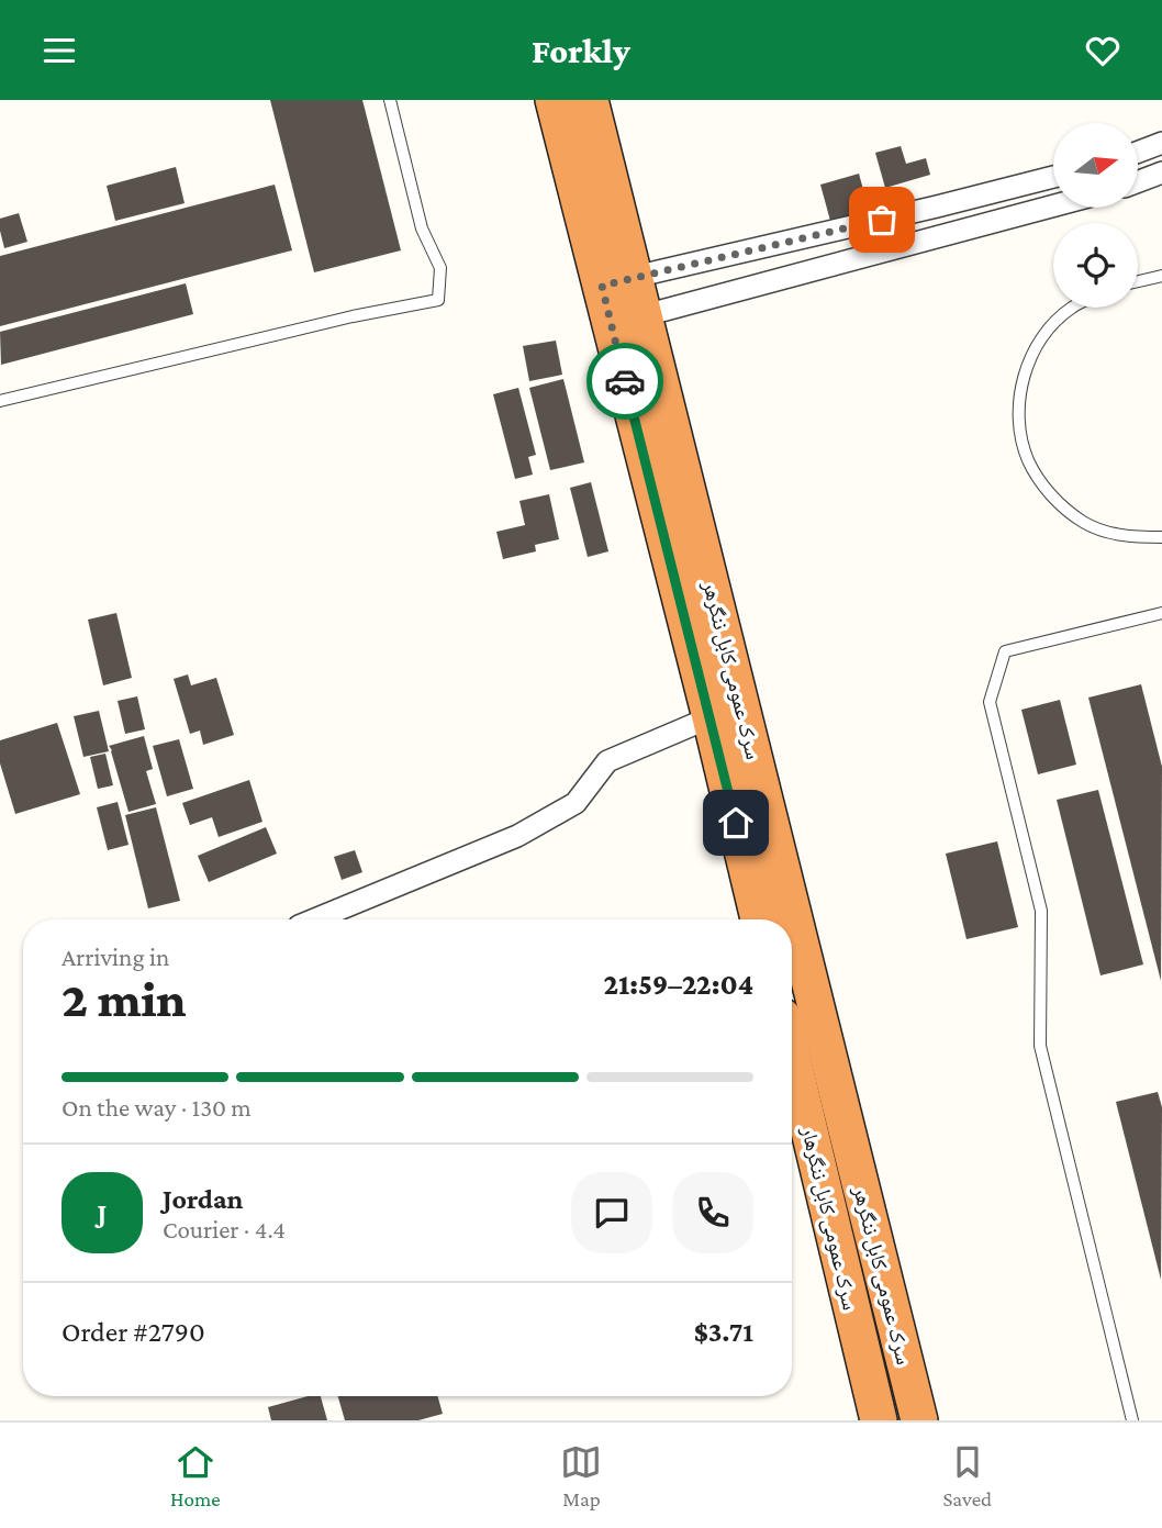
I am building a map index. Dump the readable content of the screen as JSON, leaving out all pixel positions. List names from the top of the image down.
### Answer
{
  "streets": {
    "highway": ["سرک عمومی کابل ننگرهر", "سرک عمومی کابل ننگرهار"]
  },
  "north": "right",
  "page": {
    "header": "Forkly",
    "heading": ["2 min", "Arriving in", "21:59–22:04"],
    "panel": [
      "Jordan",
      "Courier · 4.4",
      "Order #2790",
      "$3.71"
    ],
    "bar": "On the way · 130 m",
    "round": "J",
    "tabs": ["Home", "Map", "Saved"]
  }
}
